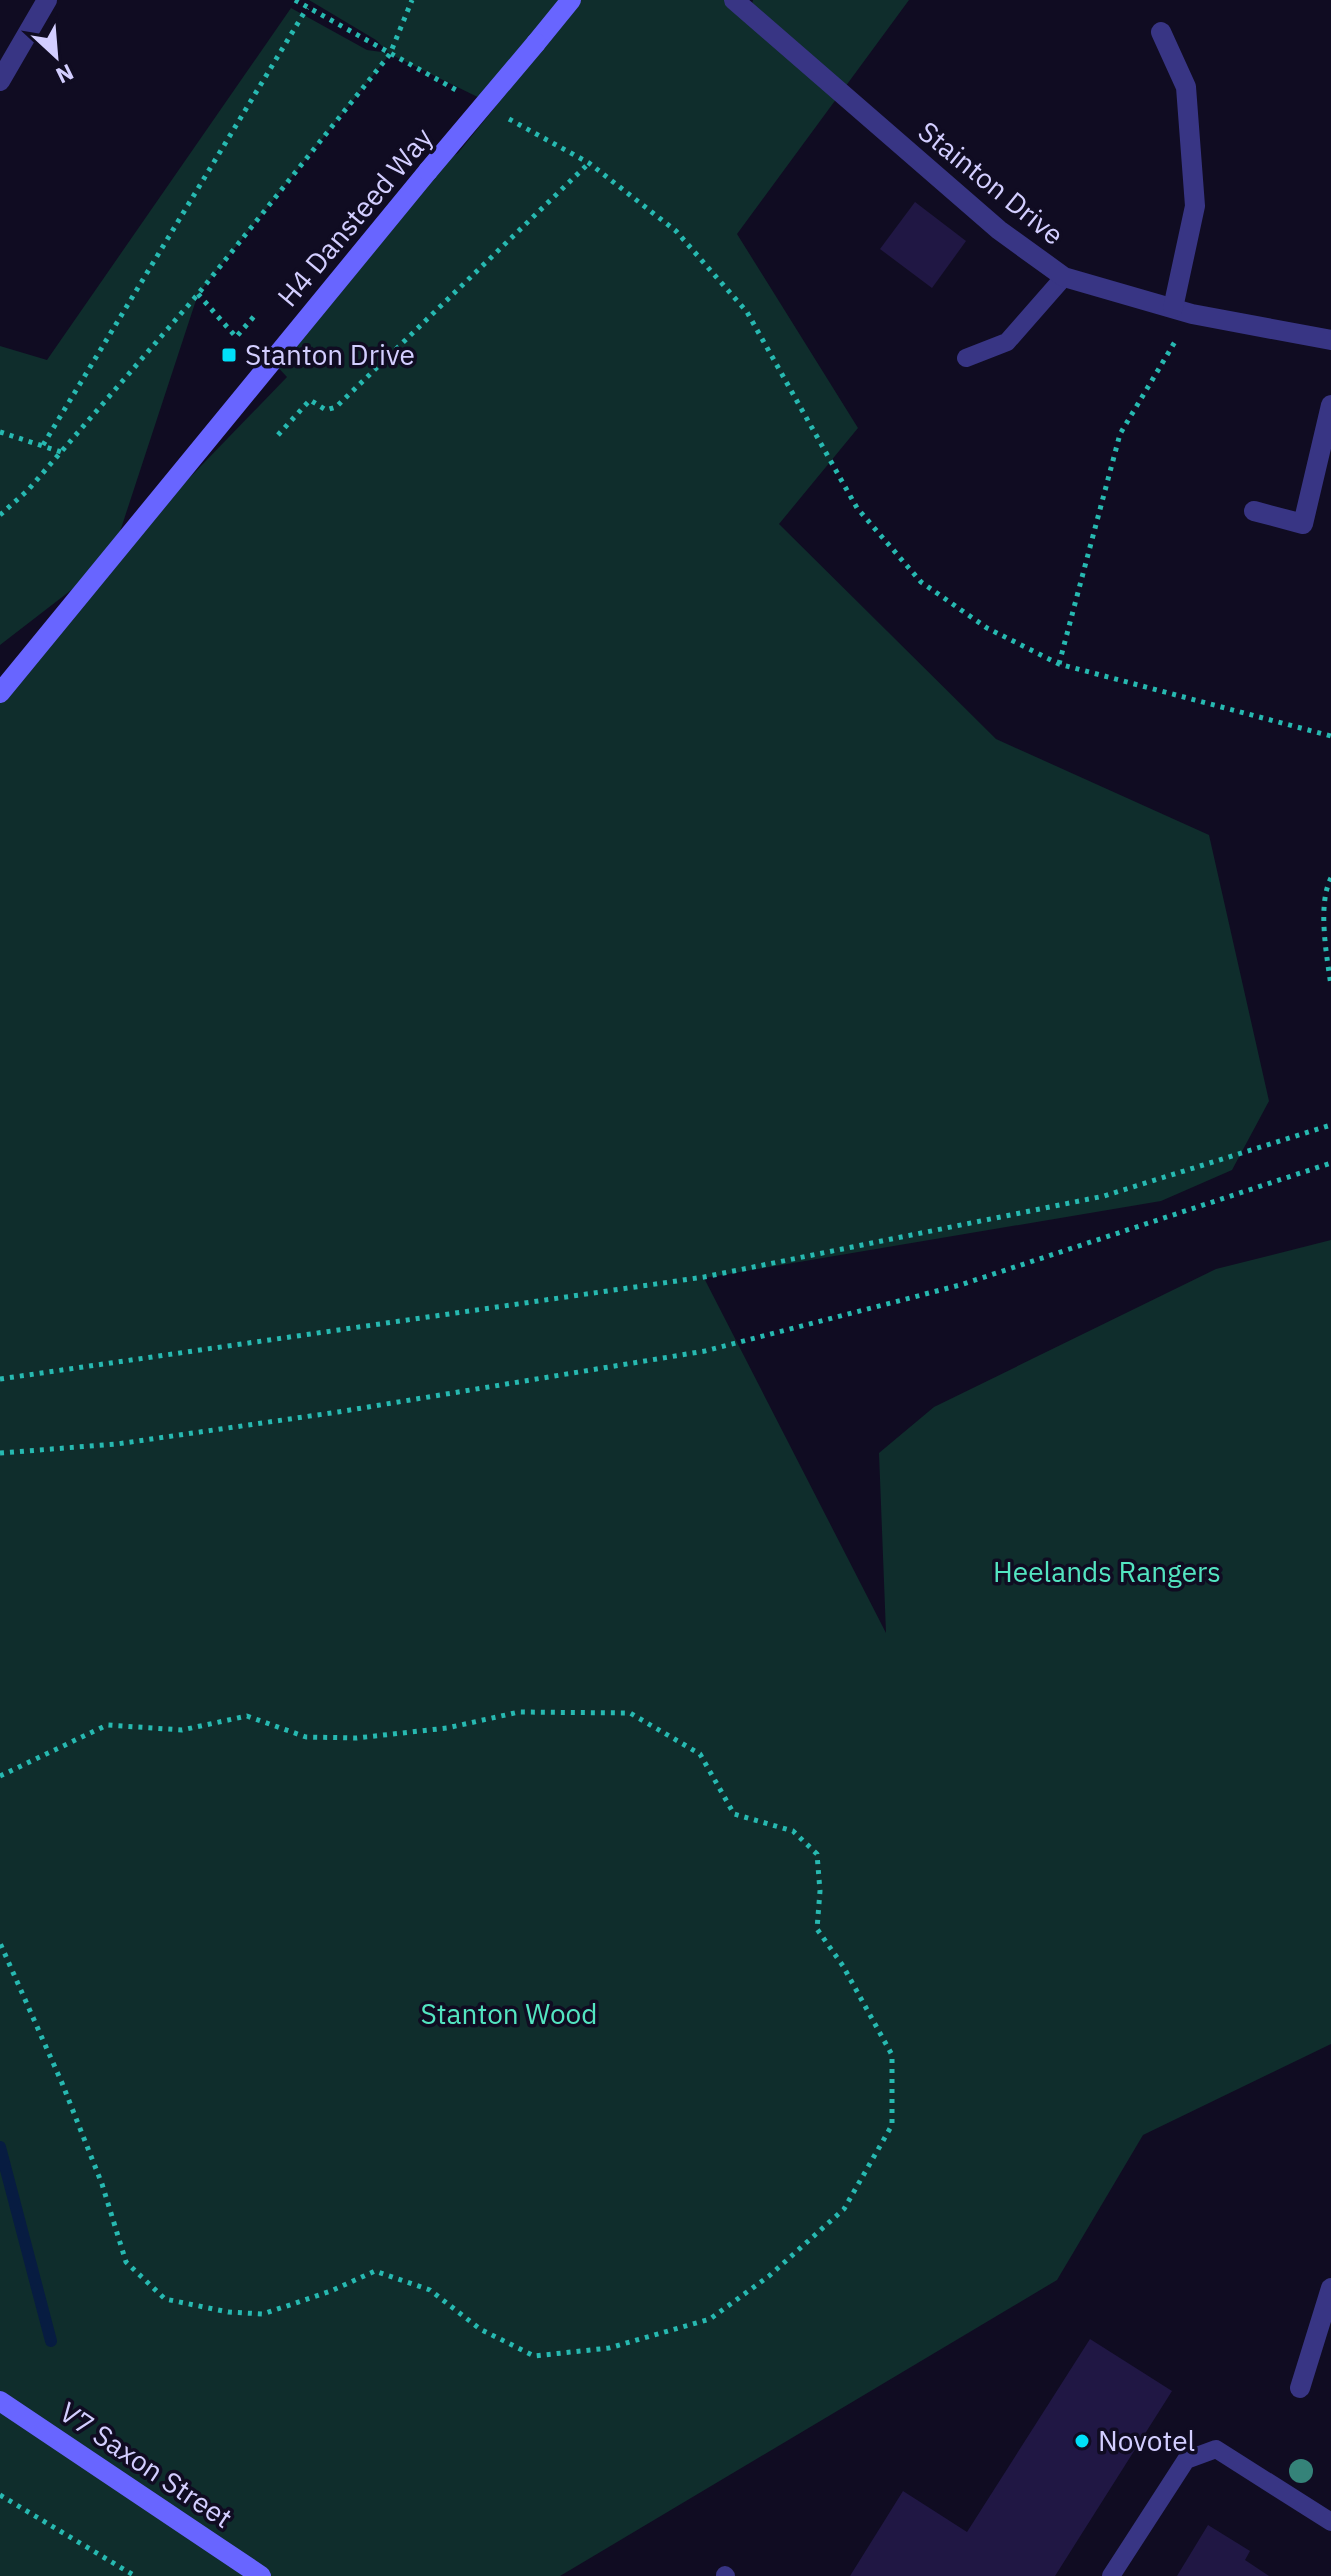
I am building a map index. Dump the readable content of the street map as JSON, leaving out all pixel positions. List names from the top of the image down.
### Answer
{
  "streets": {
    "street": ["Stainton Drive", "H4 Dansteed Way", "V7 Saxon Street"]
  },
  "parks": ["Heelands Rangers", "Stanton Wood"],
  "places": {
    "transit": ["Stanton Drive"],
    "other": ["Novotel"]
  },
  "north": "bottom right"
}
